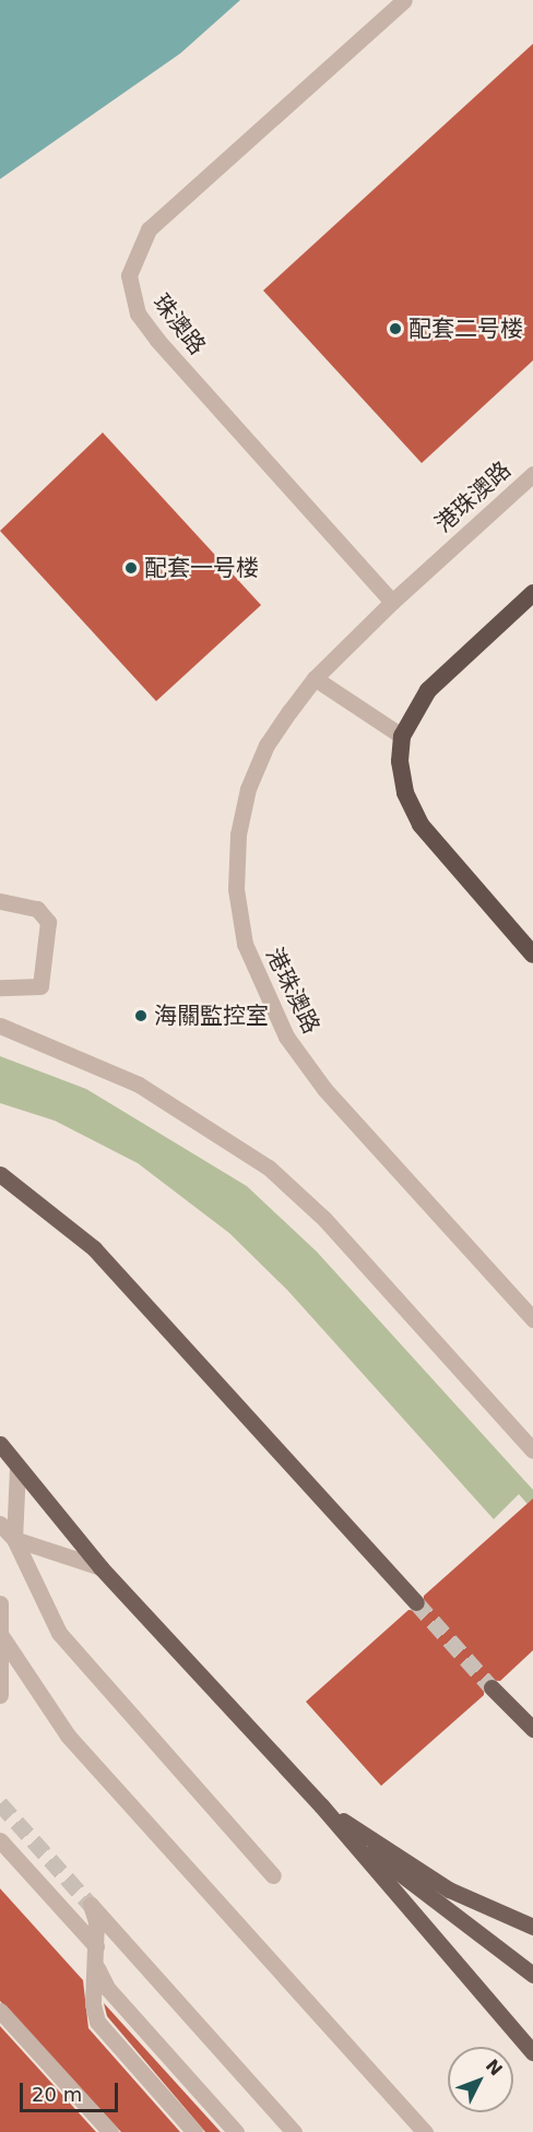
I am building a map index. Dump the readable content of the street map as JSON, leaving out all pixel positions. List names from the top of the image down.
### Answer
{
  "streets": {
    "street": ["珠澳路", "港珠澳路"]
  },
  "crossings": [
    ["珠澳路", "港珠澳路"]
  ],
  "places": ["配套二号楼", "配套一号楼", "海關監控室"],
  "scale_bar": "20 m",
  "north": "top right"
}
